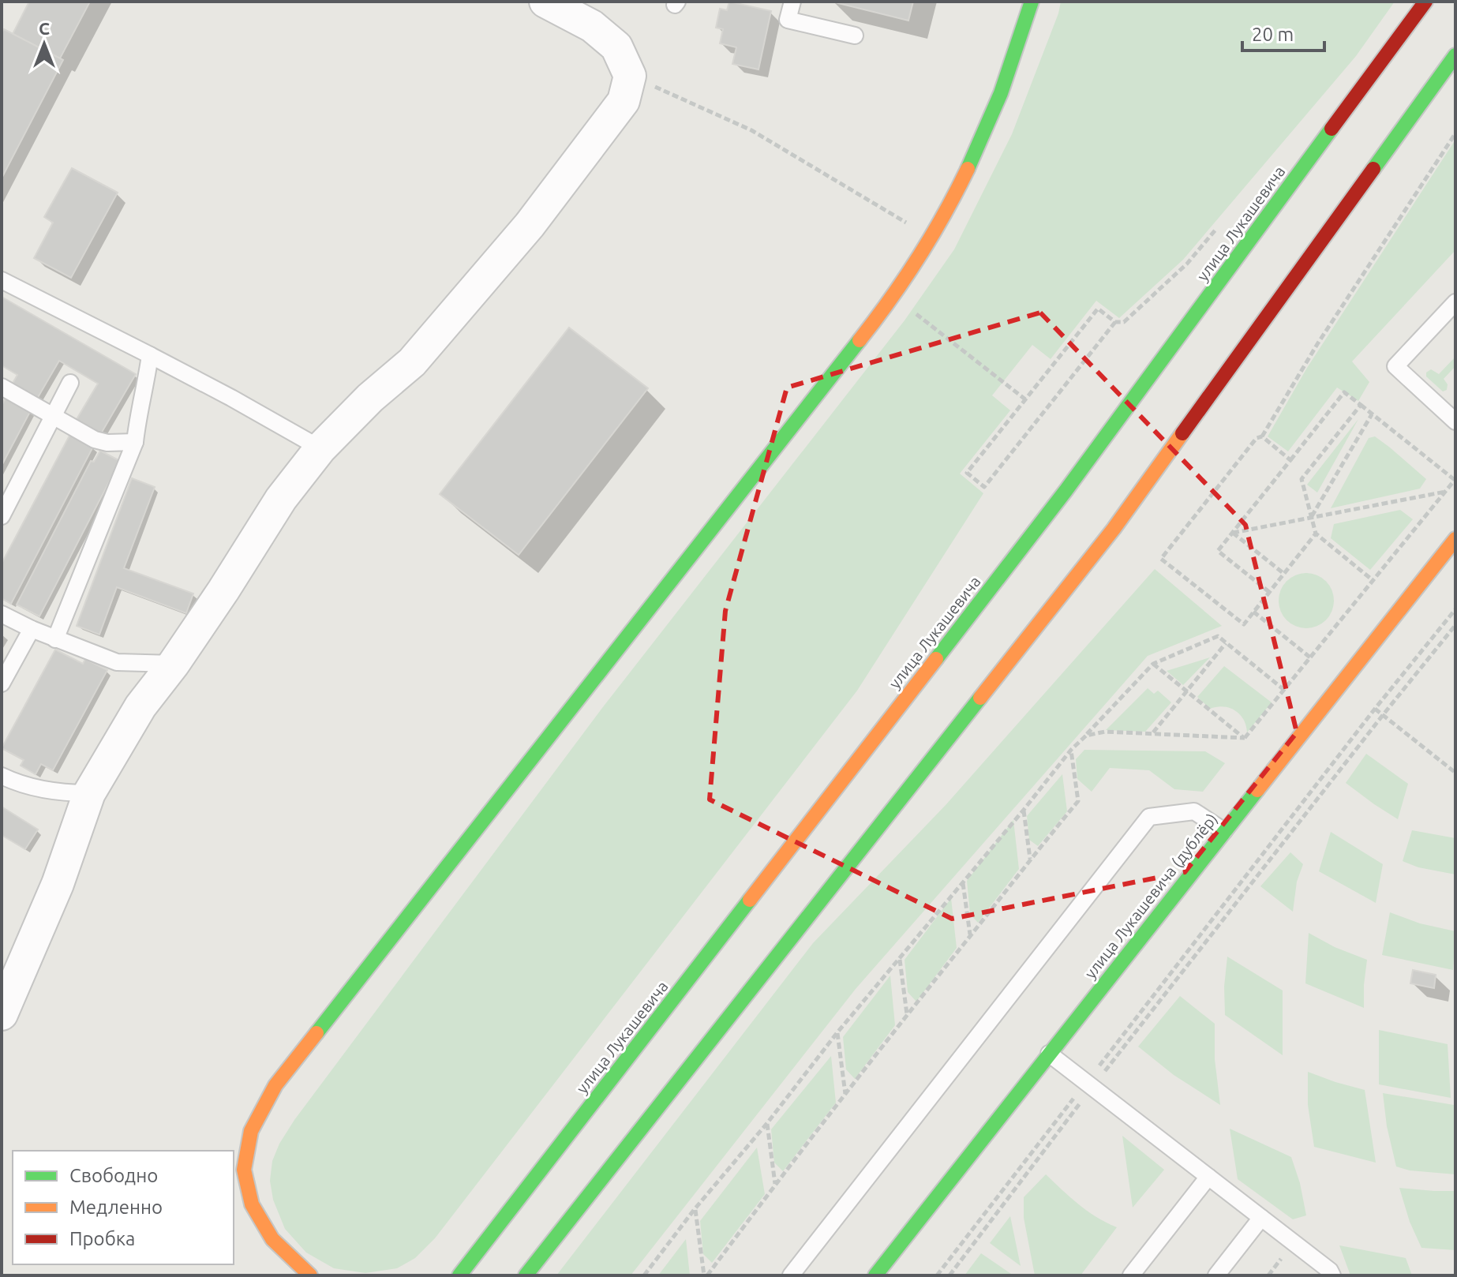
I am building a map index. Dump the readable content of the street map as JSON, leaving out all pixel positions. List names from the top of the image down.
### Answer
{
  "streets": {
    "main road": ["улица Лукашевича", "улица Лукашевича (дублёр)"]
  },
  "legend": ["Свободно", "Медленно", "Пробка"],
  "scale_bar": "20 m",
  "north": "top"
}
